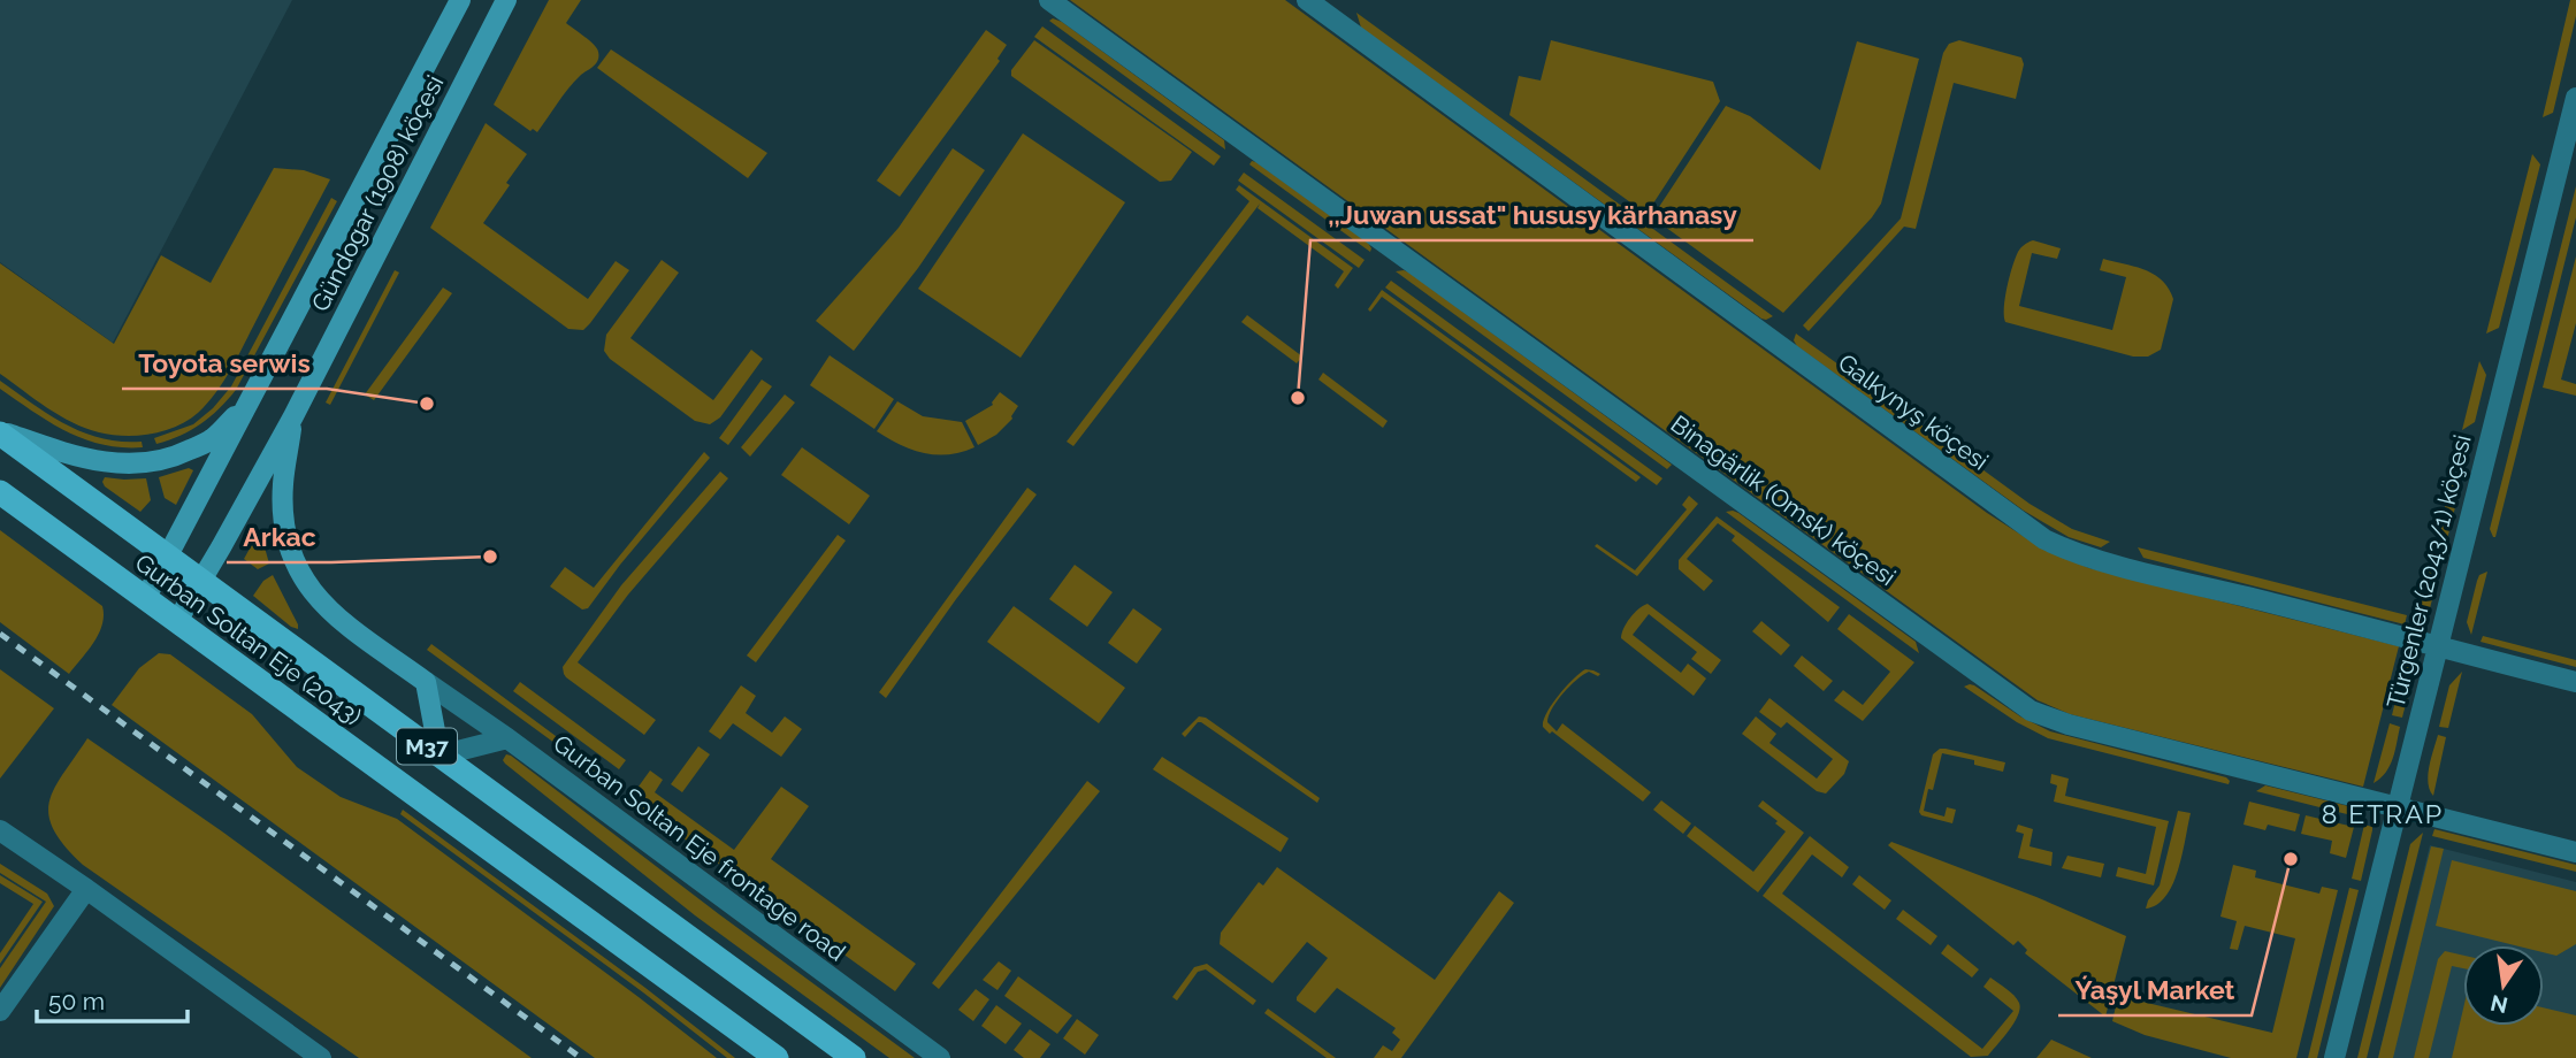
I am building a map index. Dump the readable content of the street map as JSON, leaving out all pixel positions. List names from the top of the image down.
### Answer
{
  "streets": {
    "highway": ["Gurban Soltan Eje (2043)", "M37"],
    "main road": ["Gündogar (1908) köçesi"],
    "street": [
      "Galkynyş köçesi",
      "Binagärlik (Omsk) köçesi",
      "Türgenler (2043/1) köçesi",
      "Gurban Soltan Eje frontage road"
    ]
  },
  "crossings": [
    ["Gündogar (1908) köçesi", "Gurban Soltan Eje (2043)"],
    ["Galkynyş köçesi", "Türgenler (2043/1) köçesi"],
    ["Binagärlik (Omsk) köçesi", "Türgenler (2043/1) köçesi"]
  ],
  "districts": ["8 ETRAP"],
  "places": [
    ",,Juwan ussat\" hususy kärhanasy",
    "Toyota serwis",
    "Arkac",
    "Ýaşyl Market"
  ],
  "scale_bar": "50 m",
  "north": "bottom"
}
